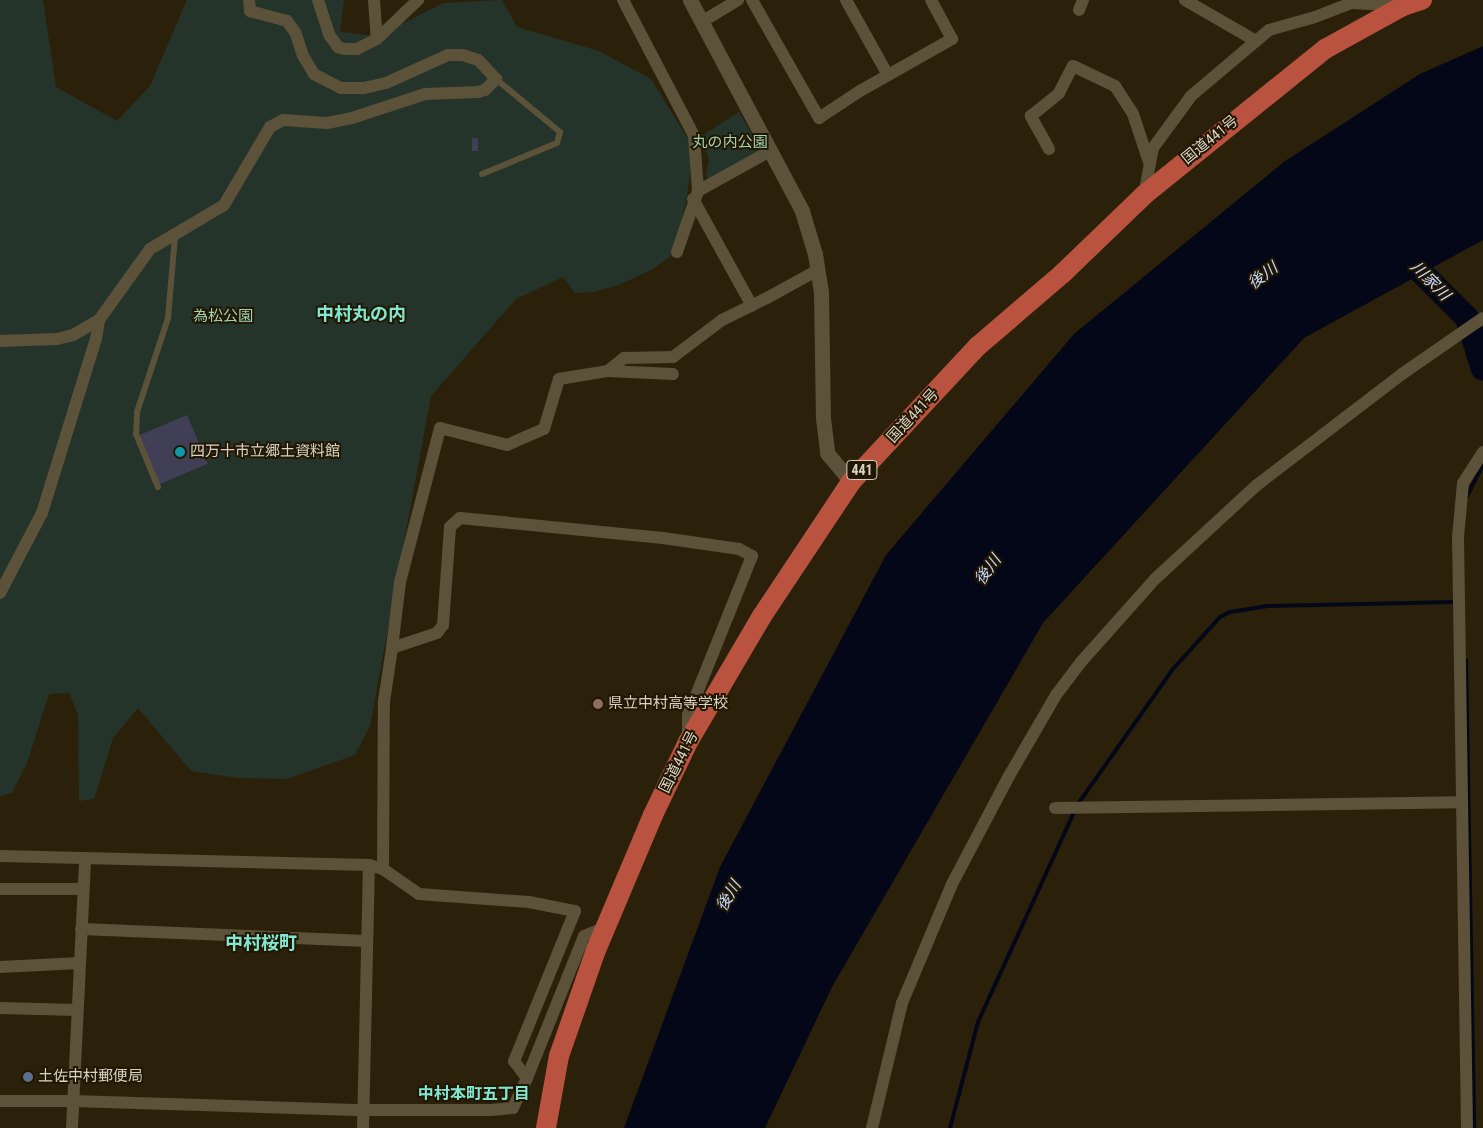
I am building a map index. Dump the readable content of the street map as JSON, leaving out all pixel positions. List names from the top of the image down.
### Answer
{
  "streets": {
    "highway": ["国道441号", "441"]
  },
  "districts": ["中村丸の内", "中村桜町", "中村本町五丁目"],
  "water": ["後川", "川家川"],
  "parks": ["丸の内公園", "為松公園"],
  "places": ["四万十市立郷土資料館", "県立中村高等学校", "土佐中村郵便局"]
}
